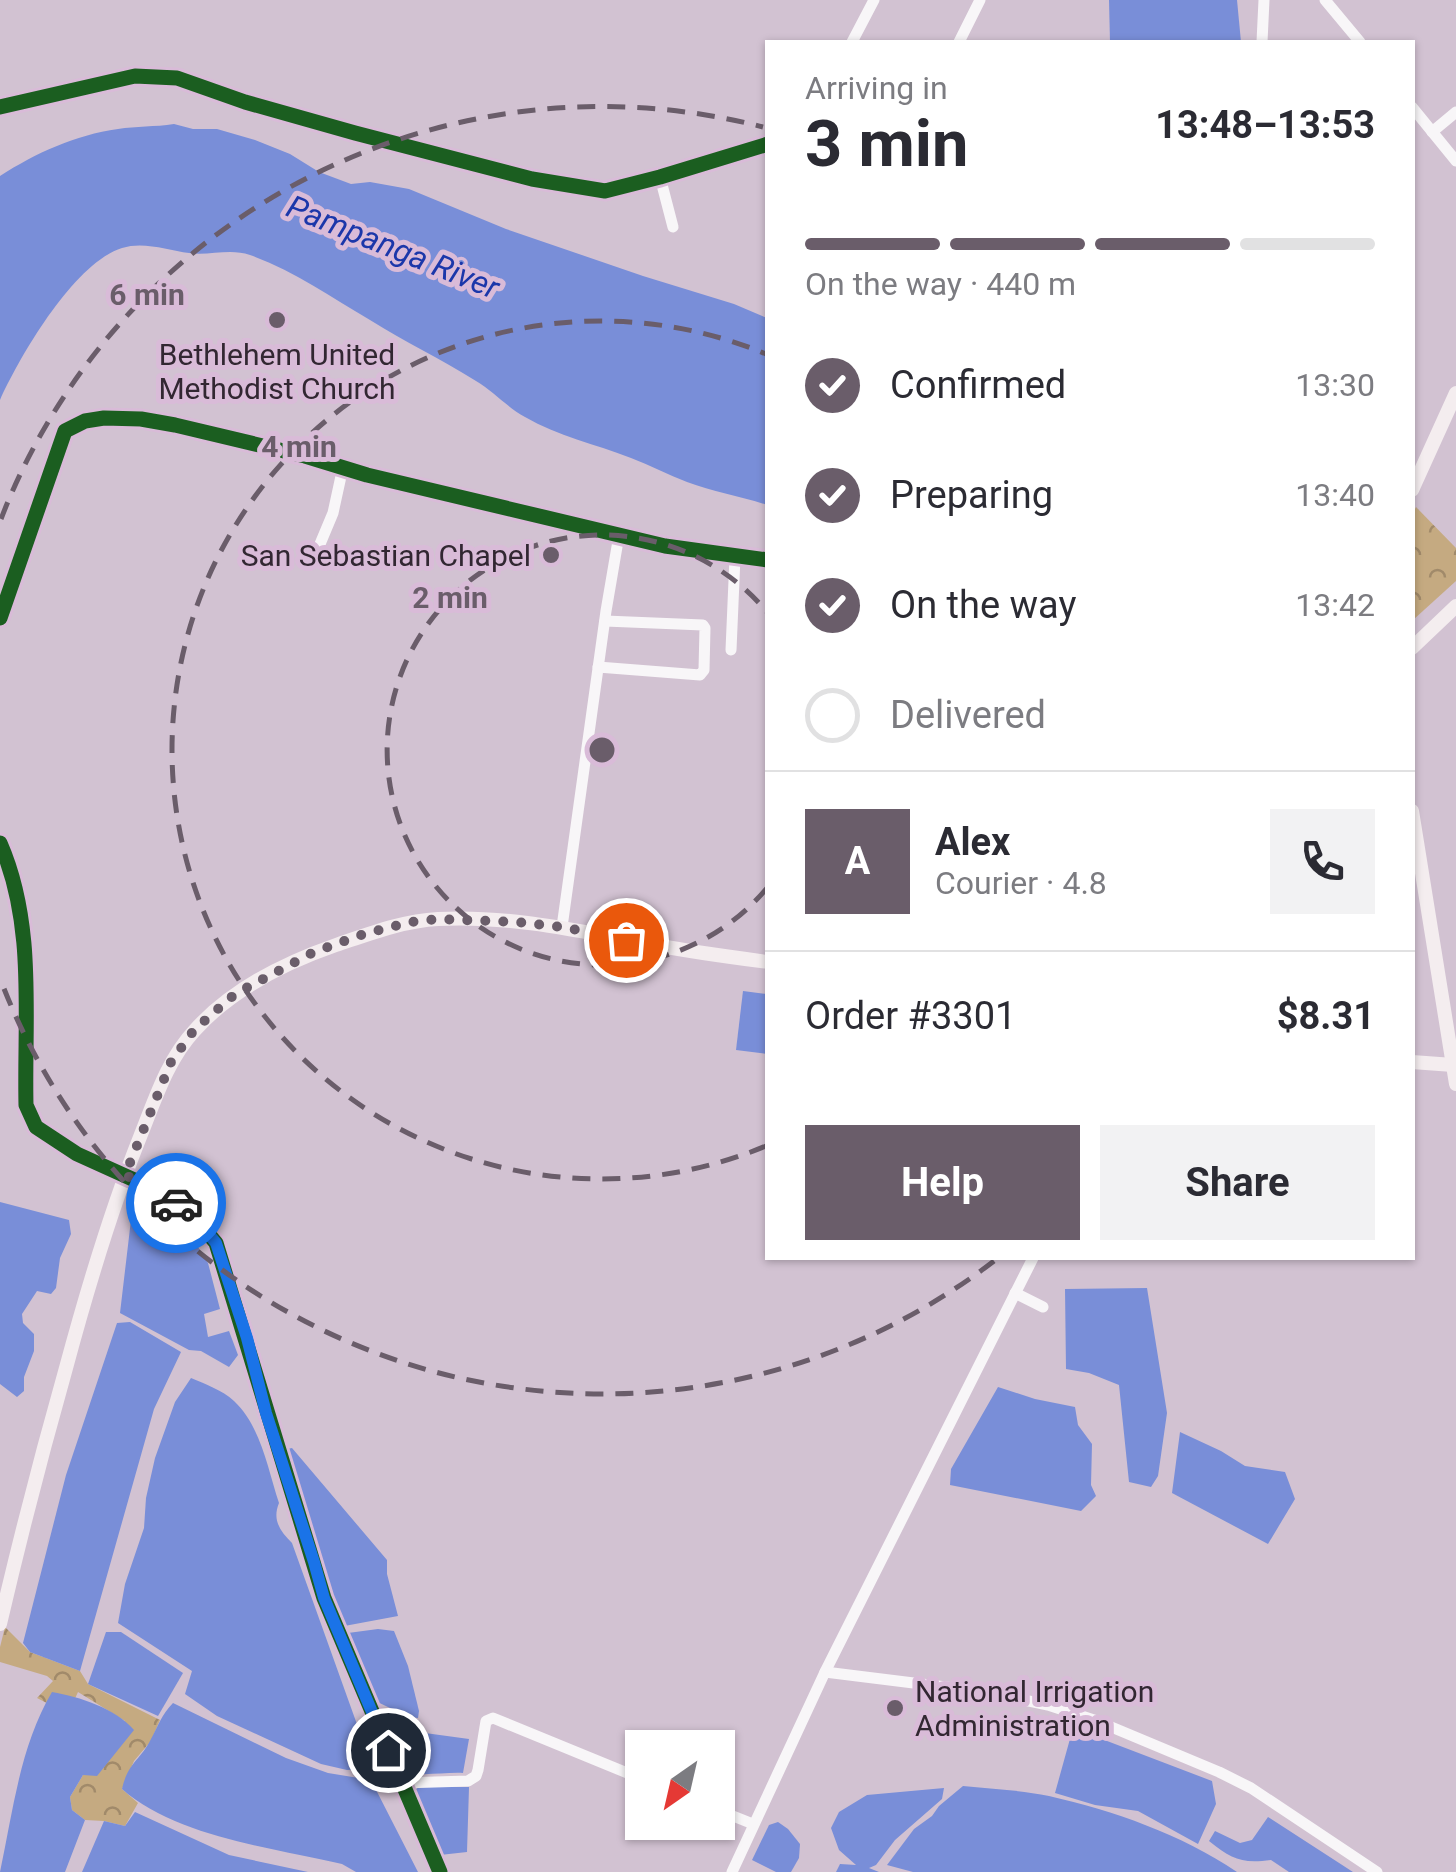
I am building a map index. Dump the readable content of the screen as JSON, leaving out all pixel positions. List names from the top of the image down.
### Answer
{
  "water": ["Pampanga River"],
  "places": ["Bethlehem United Methodist Church", "San Sebastian Chapel", "National Irrigation Administration"],
  "north": "bottom left",
  "page": {
    "heading": ["3 min", "Arriving in", "13:48–13:53"],
    "panel": [
      "Alex",
      "Courier · 4.8",
      "Order #3301",
      "$8.31"
    ],
    "bar": "On the way · 440 m",
    "list": [
      ["Confirmed", "13:30"],
      ["Preparing", "13:40"],
      ["On the way", "13:42"],
      "Delivered"
    ],
    "round": "A",
    "buttons": ["Help", "Share"]
  },
  "rings": ["6 min", "4 min", "2 min"]
}
